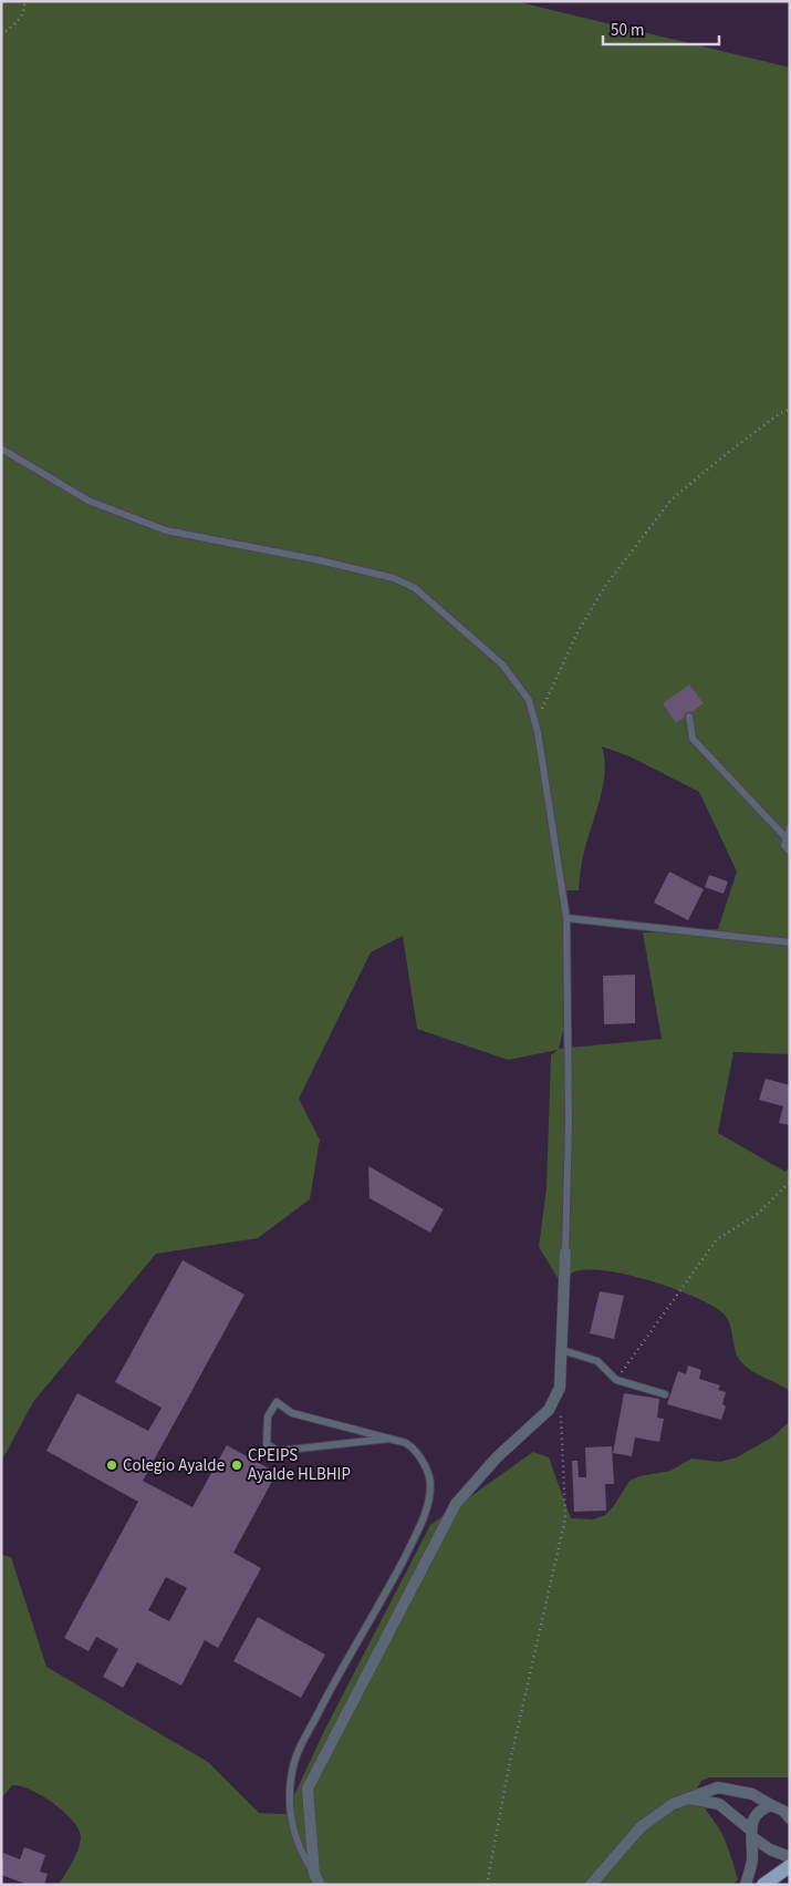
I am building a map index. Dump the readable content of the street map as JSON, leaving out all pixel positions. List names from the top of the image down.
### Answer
{
  "places": ["Colegio Ayalde", "CPEIPS Ayalde HLBHIP"],
  "scale_bar": "50 m"
}
